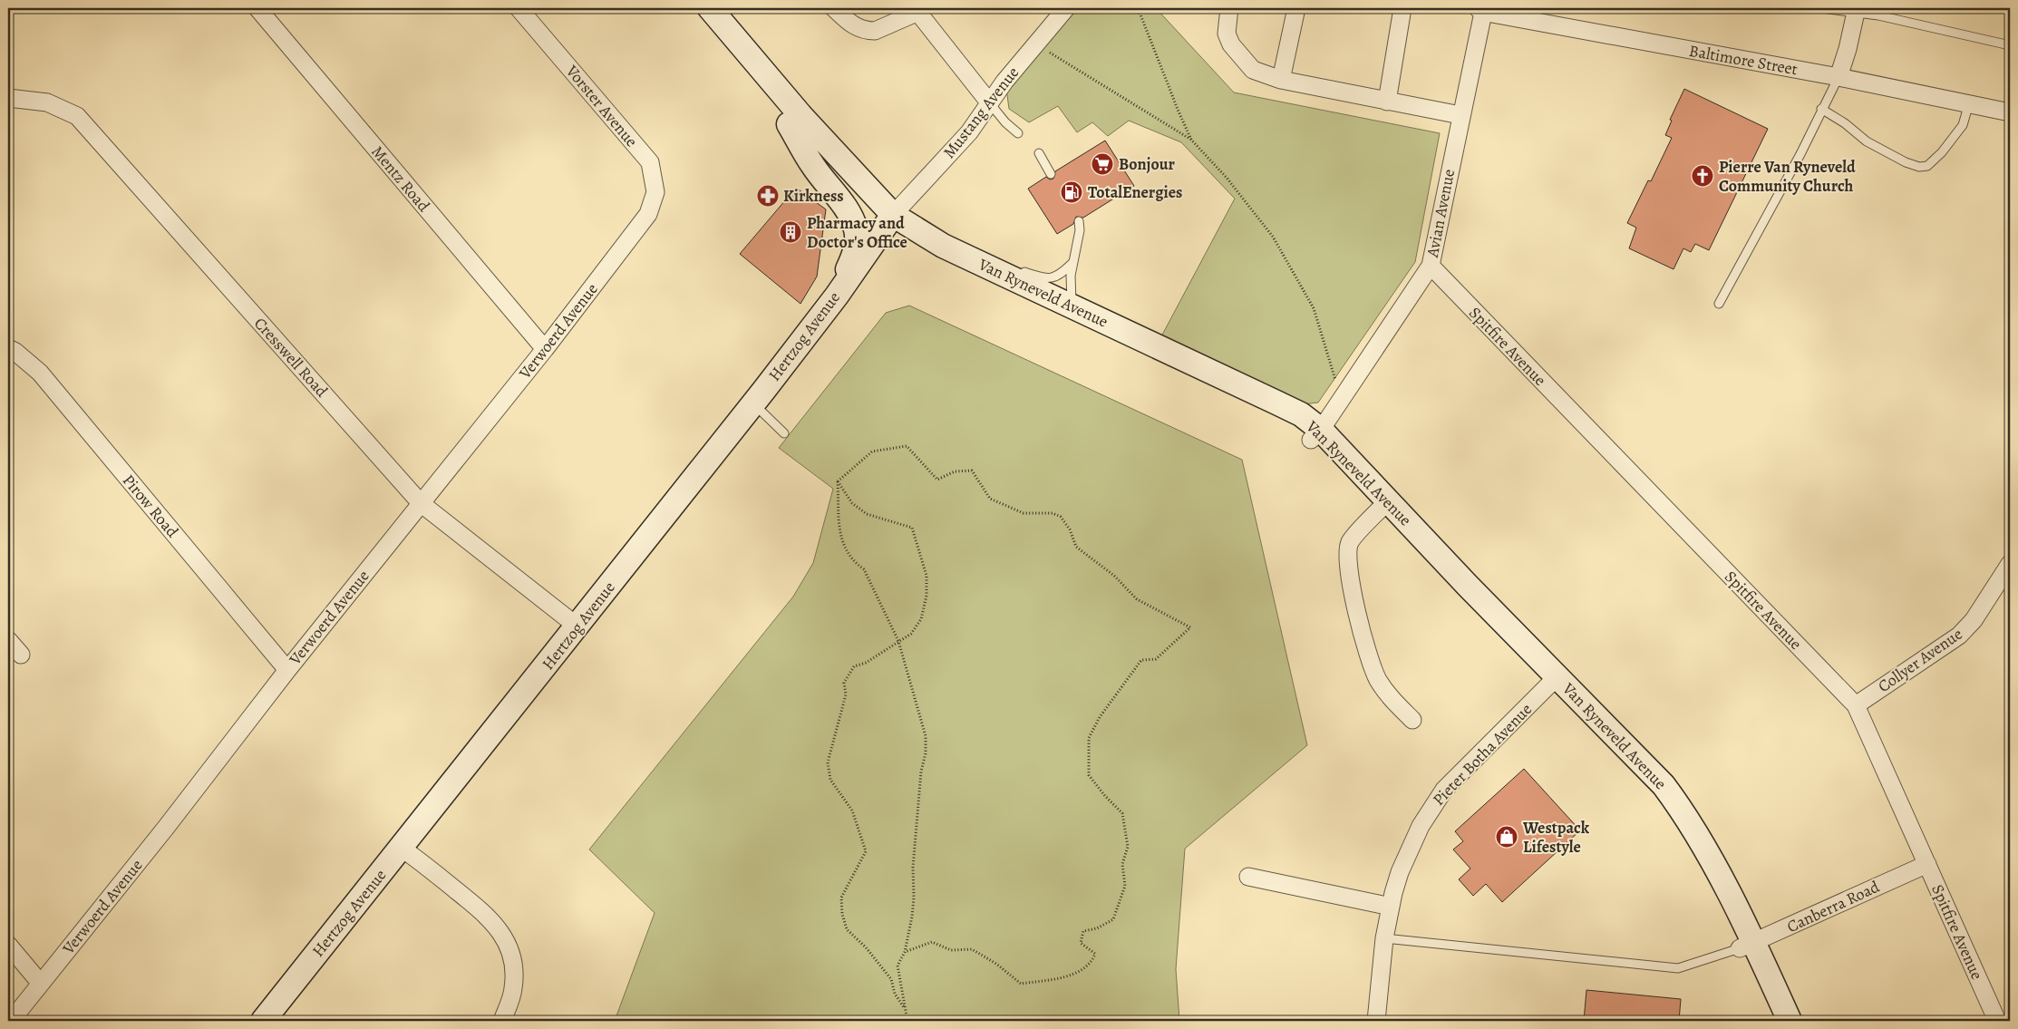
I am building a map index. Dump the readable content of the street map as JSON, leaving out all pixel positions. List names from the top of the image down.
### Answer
{
  "streets": {
    "main road": ["Van Ryneveld Avenue", "Hertzog Avenue"],
    "street": [
      "Baltimore Street",
      "Vorster Avenue",
      "Mustang Avenue",
      "Mentz Road",
      "Avian Avenue",
      "Verwoerd Avenue",
      "Spitfire Avenue",
      "Cresswell Road",
      "Pirow Road",
      "Collyer Avenue",
      "Pieter Botha Avenue",
      "Canberra Road"
    ]
  },
  "crossings": [
    ["Baltimore Street", "Avian Avenue"],
    ["Vorster Avenue", "Verwoerd Avenue"],
    ["Mustang Avenue", "Van Ryneveld Avenue"],
    ["Mustang Avenue", "Hertzog Avenue"],
    ["Mentz Road", "Verwoerd Avenue"],
    ["Avian Avenue", "Van Ryneveld Avenue"],
    ["Avian Avenue", "Spitfire Avenue"],
    ["Van Ryneveld Avenue", "Hertzog Avenue"],
    ["Van Ryneveld Avenue", "Pieter Botha Avenue"],
    ["Van Ryneveld Avenue", "Canberra Road"],
    ["Verwoerd Avenue", "Cresswell Road"],
    ["Verwoerd Avenue", "Pirow Road"],
    ["Hertzog Avenue", "Cresswell Road"],
    ["Spitfire Avenue", "Collyer Avenue"],
    ["Spitfire Avenue", "Canberra Road"]
  ],
  "places": {
    "supermarket": ["Bonjour"],
    "church": ["Pierre Van Ryneveld Community Church"],
    "fuel station": ["TotalEnergies"],
    "pharmacy": ["Kirkness"],
    "building": ["Pharmacy and Doctor's Office"],
    "shop": ["Westpack Lifestyle"]
  }
}
